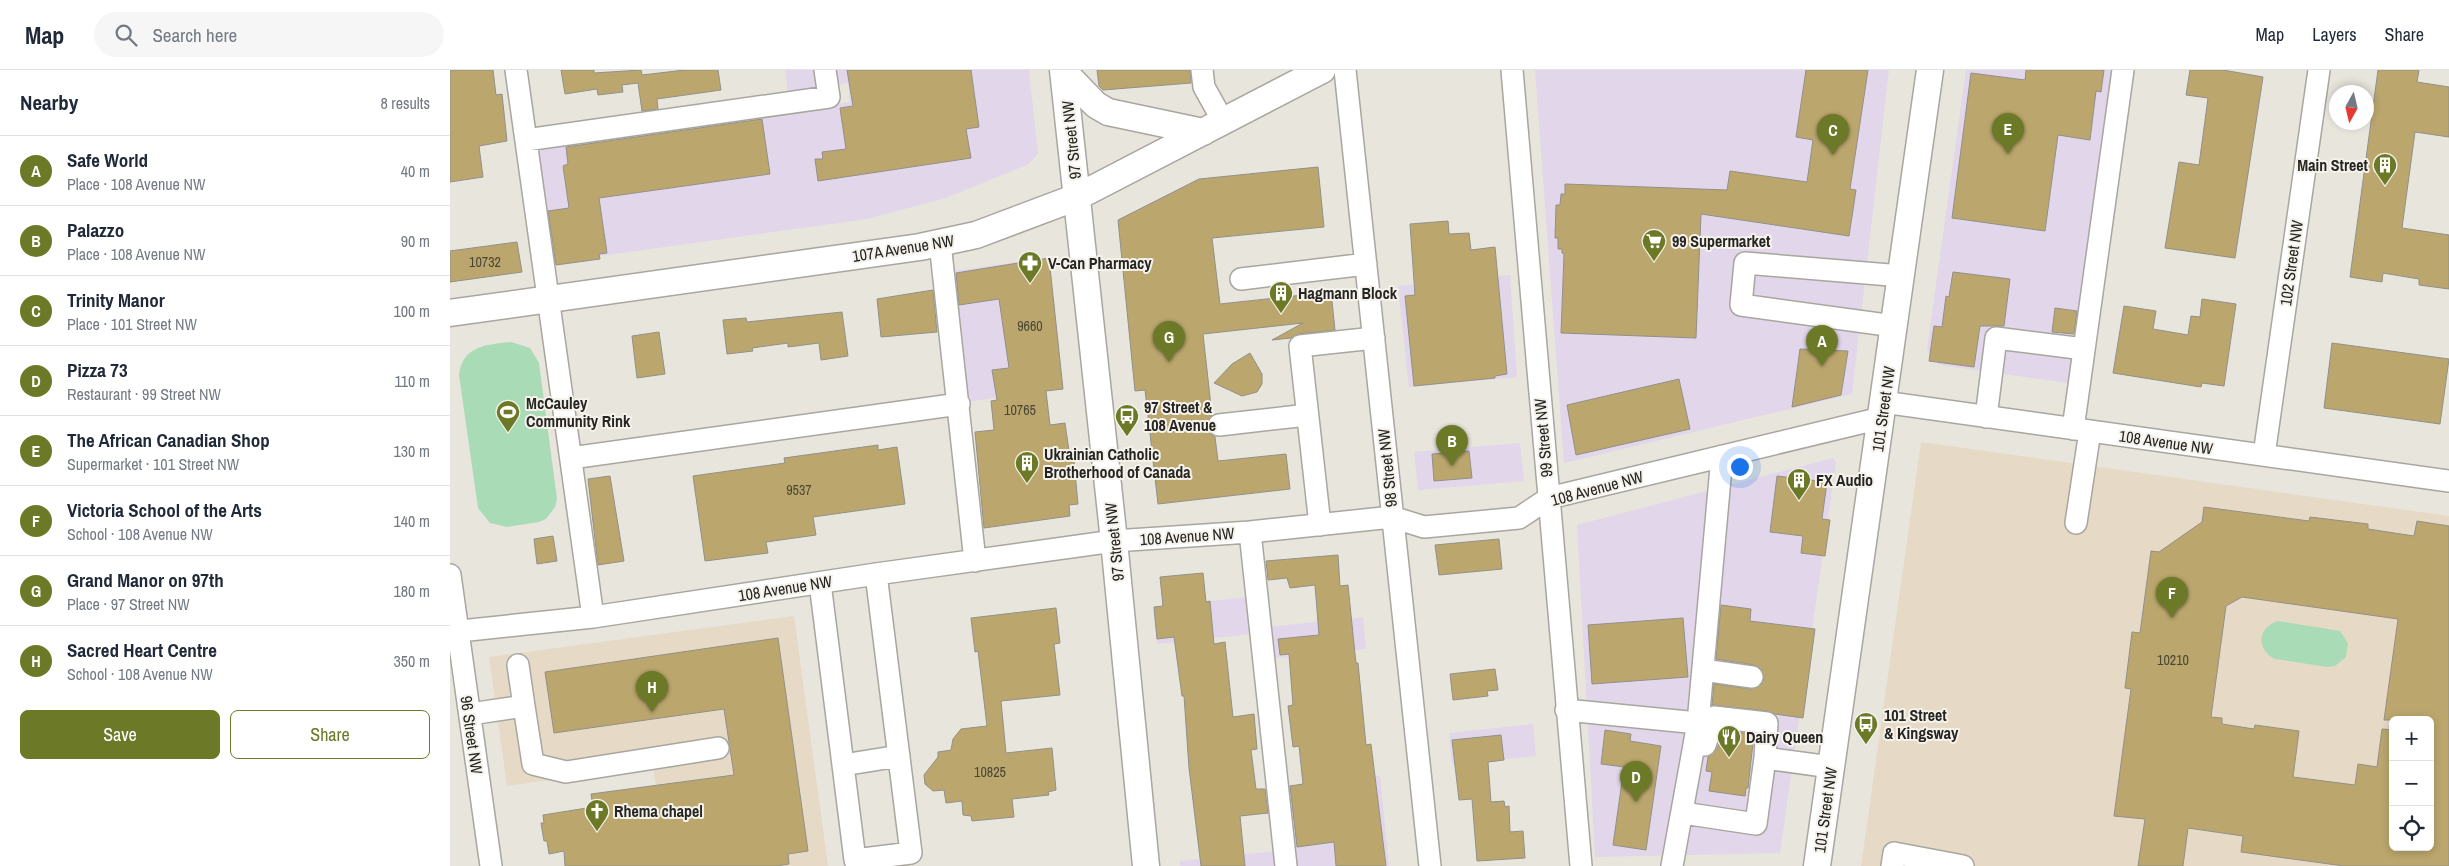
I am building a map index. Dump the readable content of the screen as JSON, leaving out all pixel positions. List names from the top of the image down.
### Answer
{
  "streets": {
    "main road": ["97 Street NW", "107A Avenue NW", "101 Street NW"],
    "street": [
      "102 Street NW",
      "99 Street NW",
      "108 Avenue NW",
      "98 Street NW",
      "96 Street NW"
    ]
  },
  "crossings": [
    ["97 Street NW", "107A Avenue NW"],
    ["97 Street NW", "108 Avenue NW"],
    ["102 Street NW", "108 Avenue NW"],
    ["101 Street NW", "108 Avenue NW"],
    ["99 Street NW", "108 Avenue NW"],
    ["108 Avenue NW", "98 Street NW"],
    ["108 Avenue NW", "96 Street NW"]
  ],
  "places": {
    "building": [
      "Main Street",
      "Hagmann Block",
      "Ukrainian Catholic Brotherhood of Canada",
      "FX Audio"
    ],
    "supermarket": ["99 Supermarket"],
    "pharmacy": ["V-Can Pharmacy"],
    "sports": ["McCauley Community Rink"],
    "bus stop": ["97 Street & 108 Avenue", "101 Street & Kingsway"],
    "restaurant": ["Dairy Queen"],
    "church": ["Rhema chapel"]
  },
  "house_numbers": [
    "10732",
    "9660",
    "10765",
    "9537",
    "10210",
    "10825"
  ],
  "north": "bottom",
  "page": {
    "header": "Map",
    "search": "Search here",
    "nav": ["Map", "Layers", "Share"],
    "heading": ["Nearby", "8 results"],
    "pins": [
      "E",
      "C",
      "G",
      "A",
      "B",
      "F",
      "H",
      "D"
    ],
    "list": [
      {
        "mark": "A",
        "name": "Safe World",
        "note": "Place · 108 Avenue NW",
        "value": "40 m"
      },
      {
        "mark": "B",
        "name": "Palazzo",
        "note": "Place · 108 Avenue NW",
        "value": "90 m"
      },
      {
        "mark": "C",
        "name": "Trinity Manor",
        "note": "Place · 101 Street NW",
        "value": "100 m"
      },
      {
        "mark": "D",
        "name": "Pizza 73",
        "note": "Restaurant · 99 Street NW",
        "value": "110 m"
      },
      {
        "mark": "E",
        "name": "The African Canadian Shop",
        "note": "Supermarket · 101 Street NW",
        "value": "130 m"
      },
      {
        "mark": "F",
        "name": "Victoria School of the Arts",
        "note": "School · 108 Avenue NW",
        "value": "140 m"
      },
      {
        "mark": "G",
        "name": "Grand Manor on 97th",
        "note": "Place · 97 Street NW",
        "value": "180 m"
      },
      {
        "mark": "H",
        "name": "Sacred Heart Centre",
        "note": "School · 108 Avenue NW",
        "value": "350 m"
      }
    ],
    "buttons": ["Save", "Share"],
    "map_buttons": ["+", "−"]
  }
}
